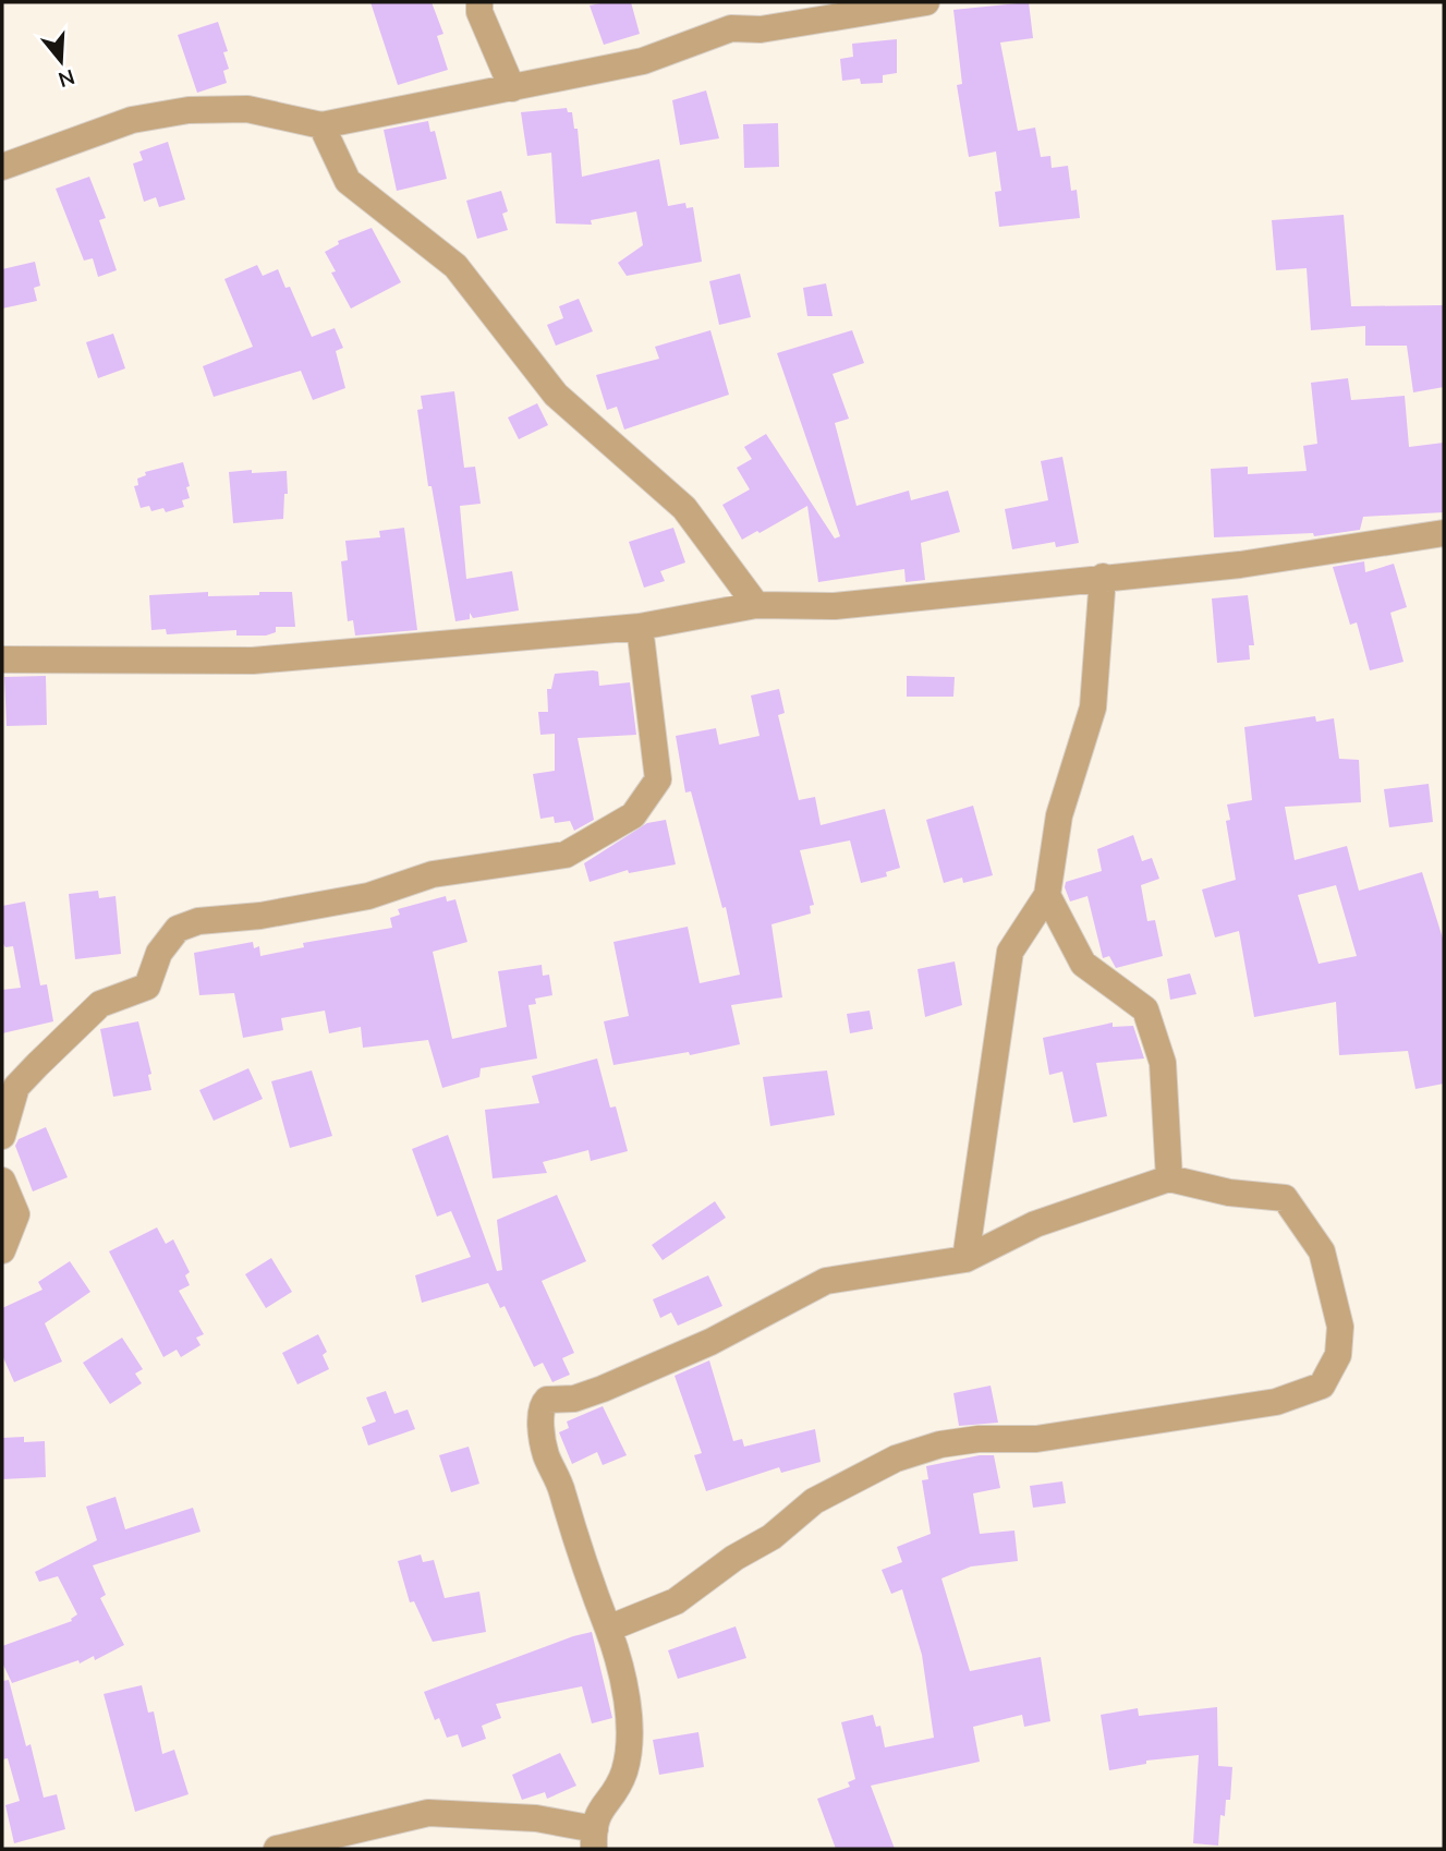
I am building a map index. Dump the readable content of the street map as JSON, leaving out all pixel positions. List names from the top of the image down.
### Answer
{
  "north": "bottom"
}
